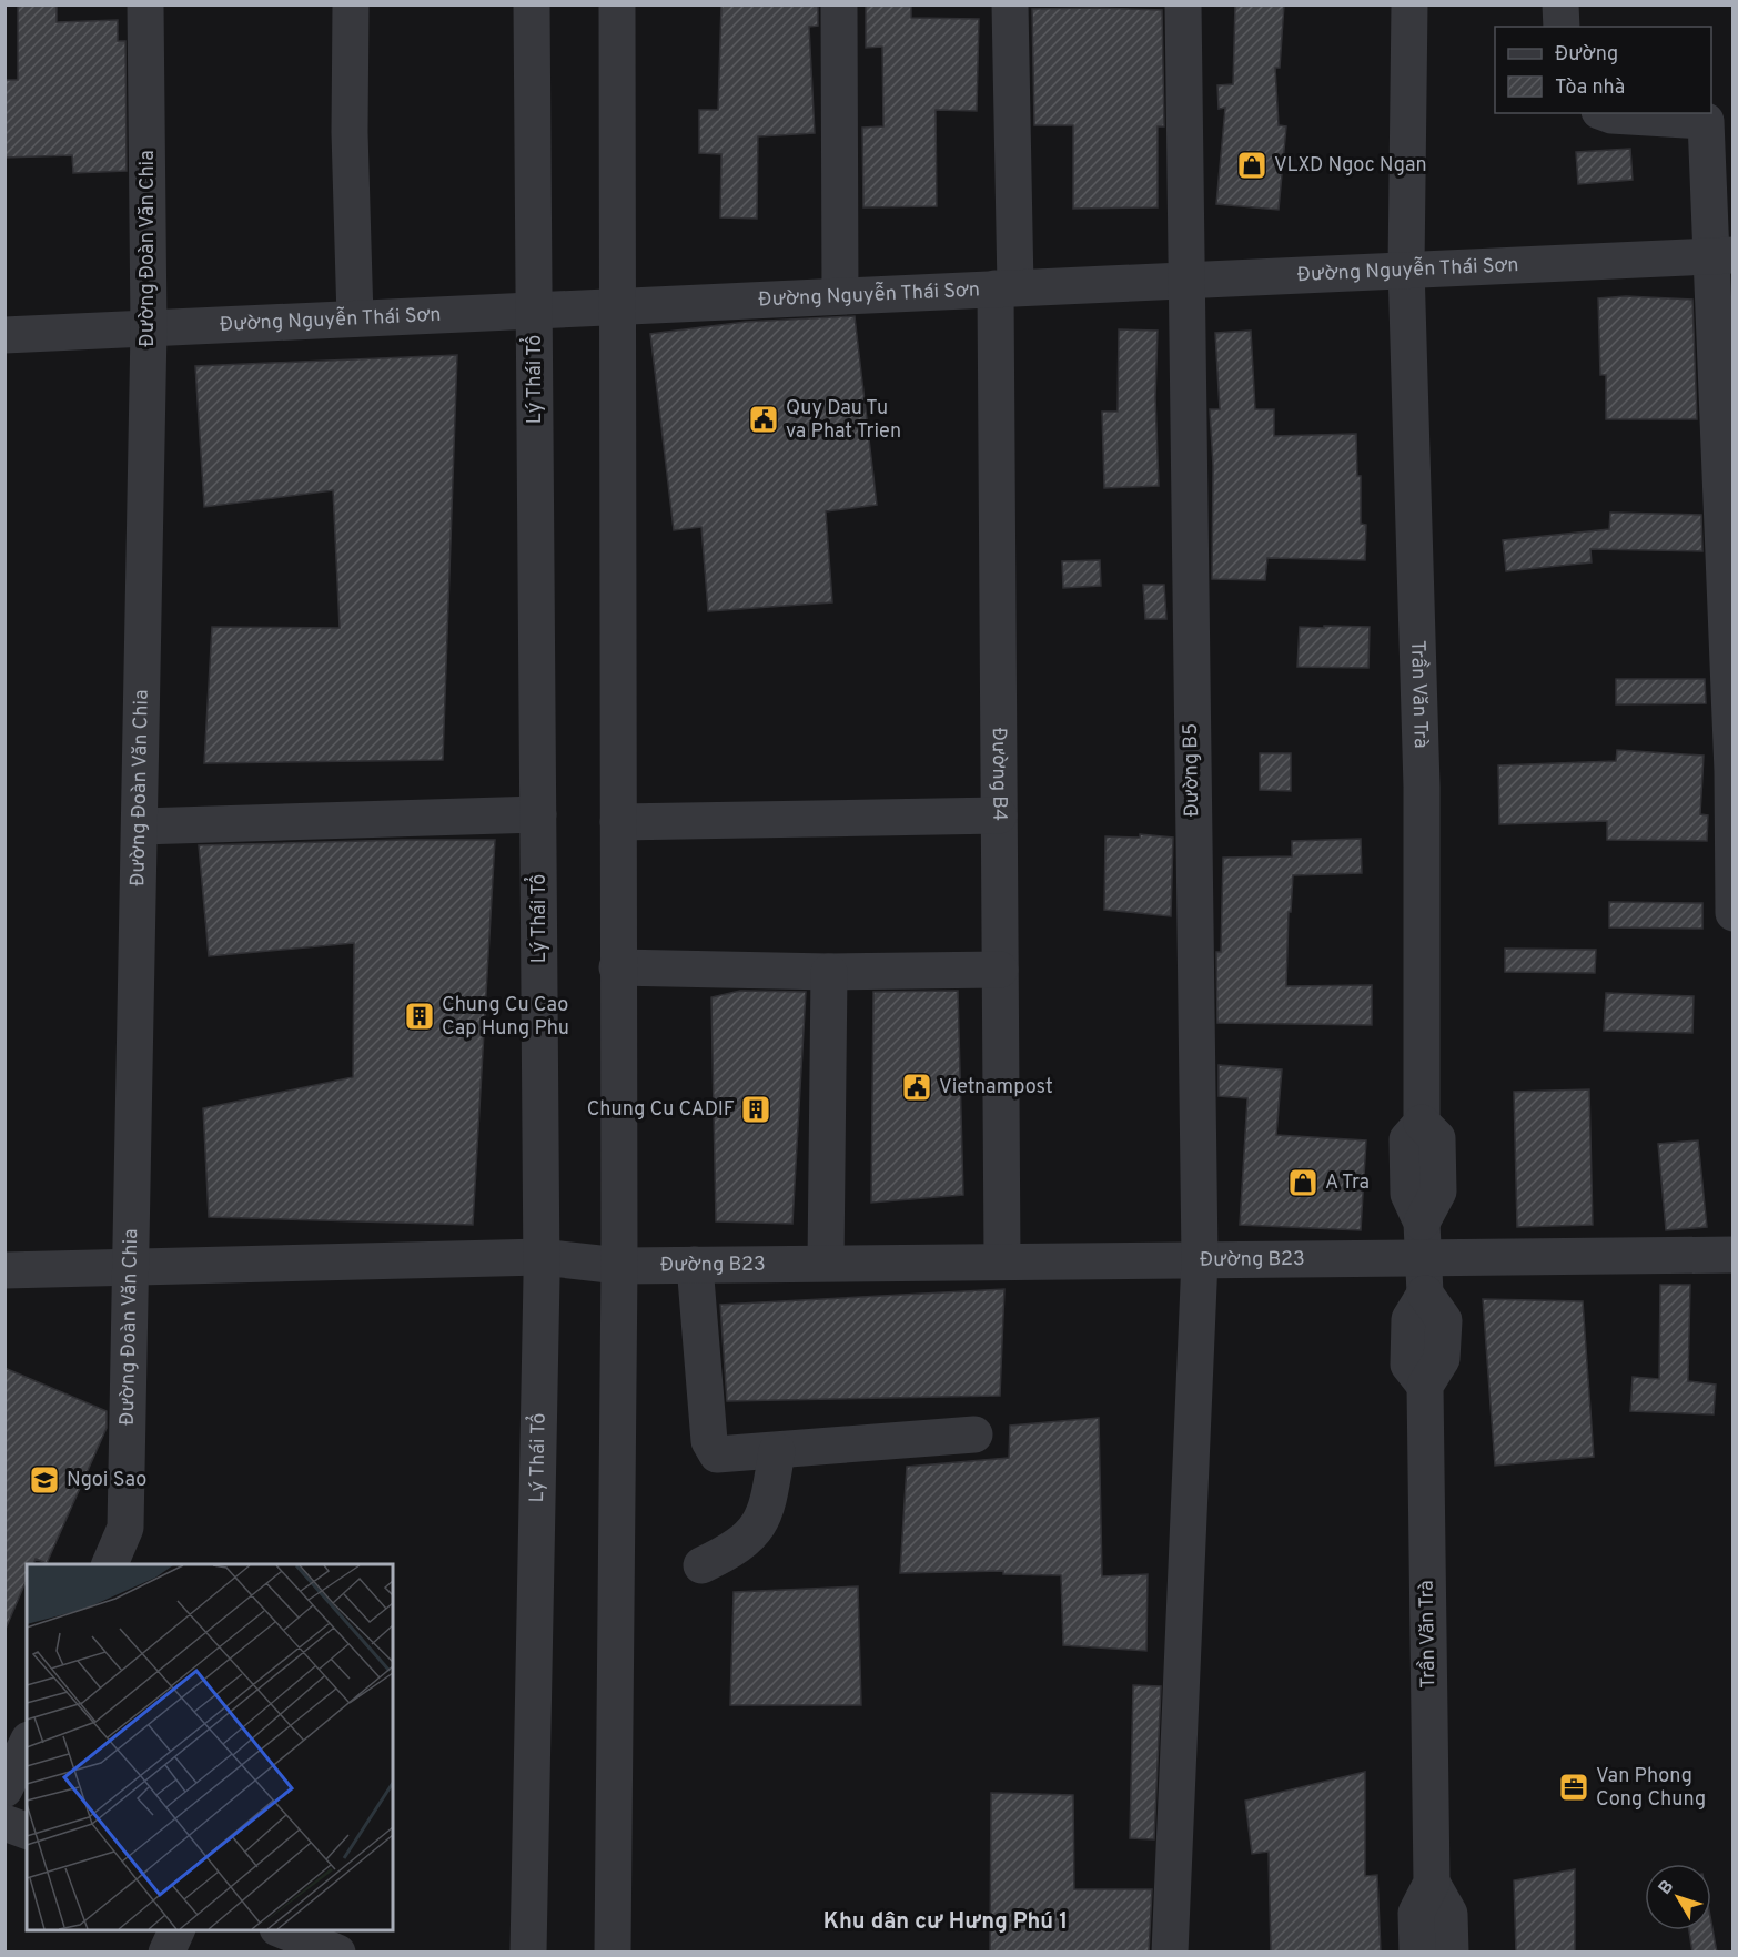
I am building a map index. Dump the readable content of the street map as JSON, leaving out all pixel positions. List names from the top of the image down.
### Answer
{
  "streets": {
    "street": [
      "Đường Đoàn Văn Chia",
      "Đường Nguyễn Thái Sơn",
      "Lý Thái Tổ",
      "Trần Văn Trà",
      "Đường B5",
      "Đường B4",
      "Đường B23"
    ]
  },
  "crossings": [
    ["Đường Đoàn Văn Chia", "Đường Nguyễn Thái Sơn"],
    ["Đường Đoàn Văn Chia", "Đường B23"],
    ["Đường Nguyễn Thái Sơn", "Lý Thái Tổ"],
    ["Đường Nguyễn Thái Sơn", "Trần Văn Trà"],
    ["Đường Nguyễn Thái Sơn", "Đường B5"],
    ["Đường Nguyễn Thái Sơn", "Đường B4"],
    ["Lý Thái Tổ", "Đường B23"],
    ["Trần Văn Trà", "Đường B23"],
    ["Đường B5", "Đường B23"],
    ["Đường B4", "Đường B23"]
  ],
  "districts": ["Khu dân cư Hưng Phú 1"],
  "places": {
    "shop": ["VLXD Ngoc Ngan", "A Tra"],
    "public building": ["Quy Dau Tu va Phat Trien", "Vietnampost"],
    "building": ["Chung Cu Cao Cap Hung Phu", "Chung Cu CADIF"],
    "school or university": ["Ngoi Sao"],
    "office": ["Van Phong Cong Chung"]
  },
  "legend": ["Đường", "Tòa nhà"],
  "north": "top left"
}
